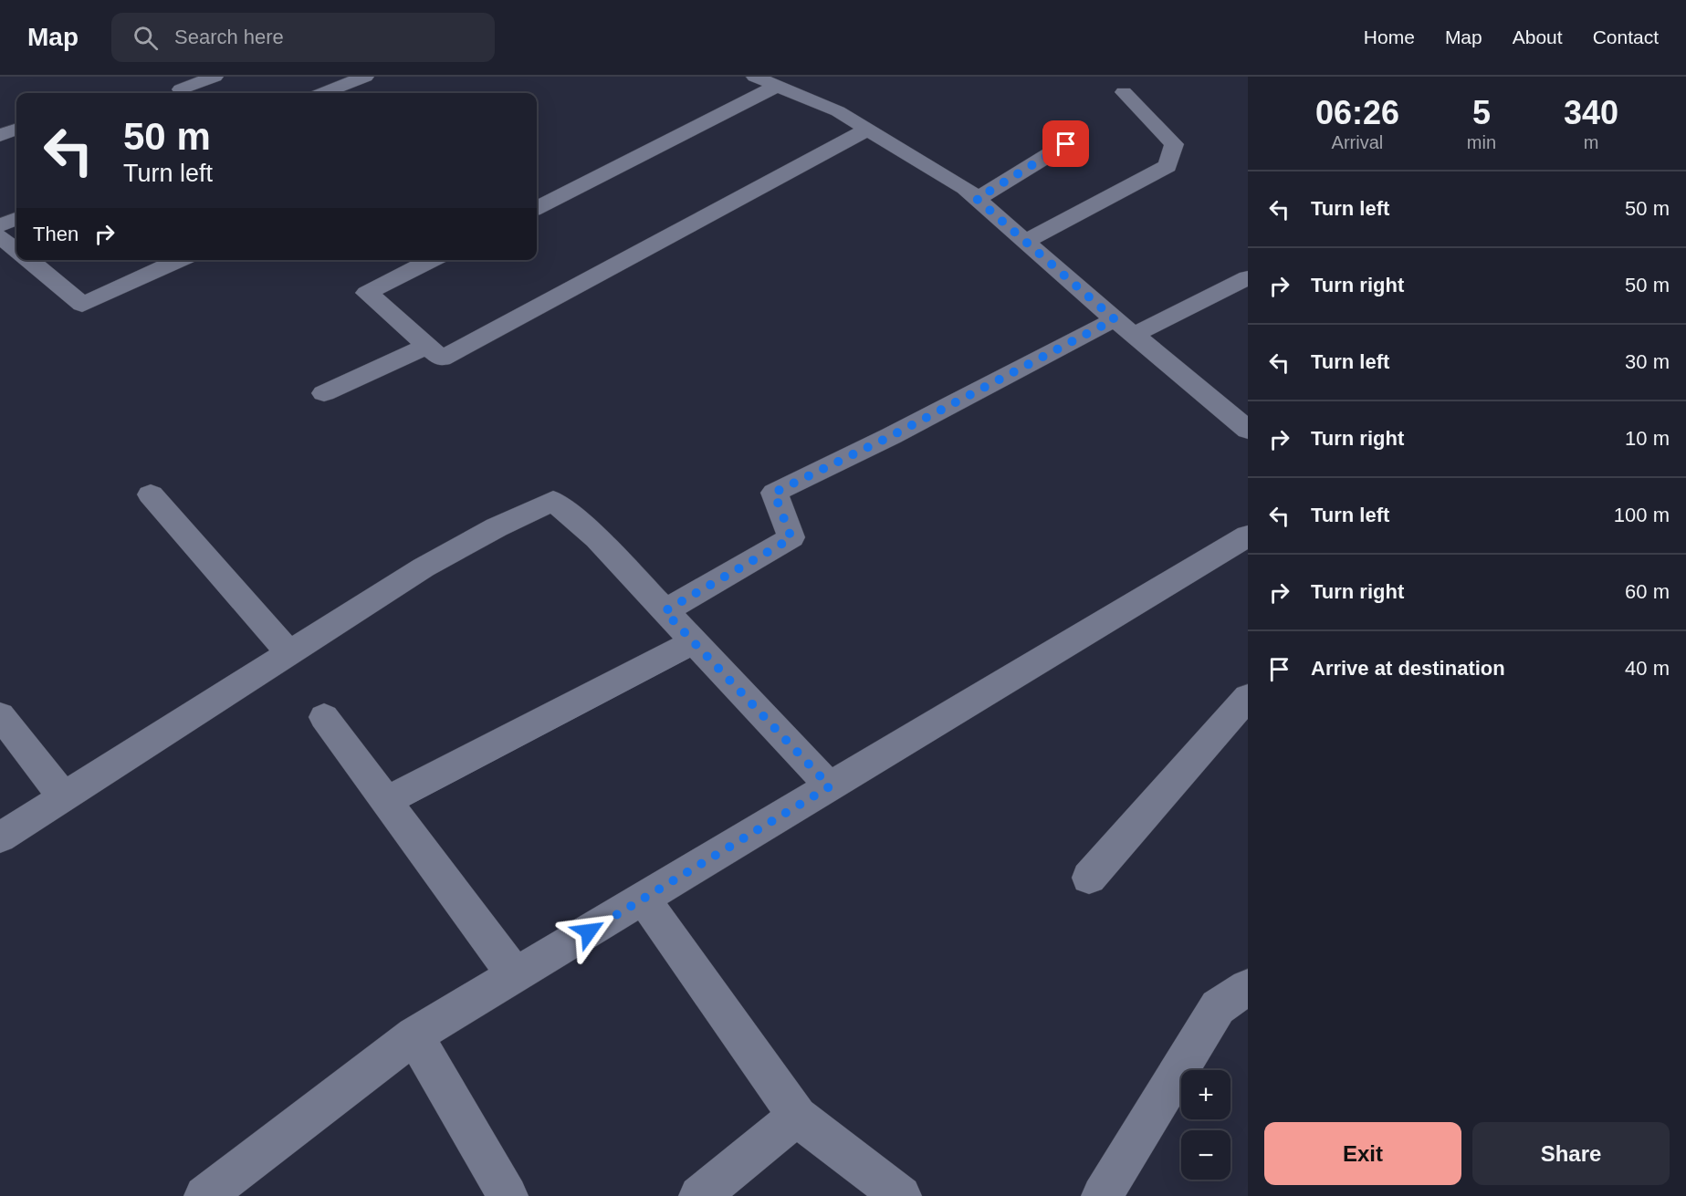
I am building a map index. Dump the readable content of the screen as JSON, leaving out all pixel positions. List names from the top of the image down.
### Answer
{
  "page": {
    "header": "Map",
    "search": "Search here",
    "nav": [
      "Home",
      "Map",
      "About",
      "Contact"
    ],
    "eta": [
      "06:26",
      "Arrival",
      "5",
      "min",
      "340",
      "m"
    ],
    "turn": ["50 m", "Turn left"],
    "list": [
      {
        "name": "Turn left",
        "value": "50 m"
      },
      {
        "name": "Turn right",
        "value": "50 m"
      },
      {
        "name": "Turn left",
        "value": "30 m"
      },
      {
        "name": "Turn right",
        "value": "10 m"
      },
      {
        "name": "Turn left",
        "value": "100 m"
      },
      {
        "name": "Turn right",
        "value": "60 m"
      },
      {
        "name": "Arrive at destination",
        "value": "40 m"
      }
    ],
    "then": "Then",
    "map_buttons": ["+", "−"],
    "buttons": ["Exit", "Share"]
  }
}
